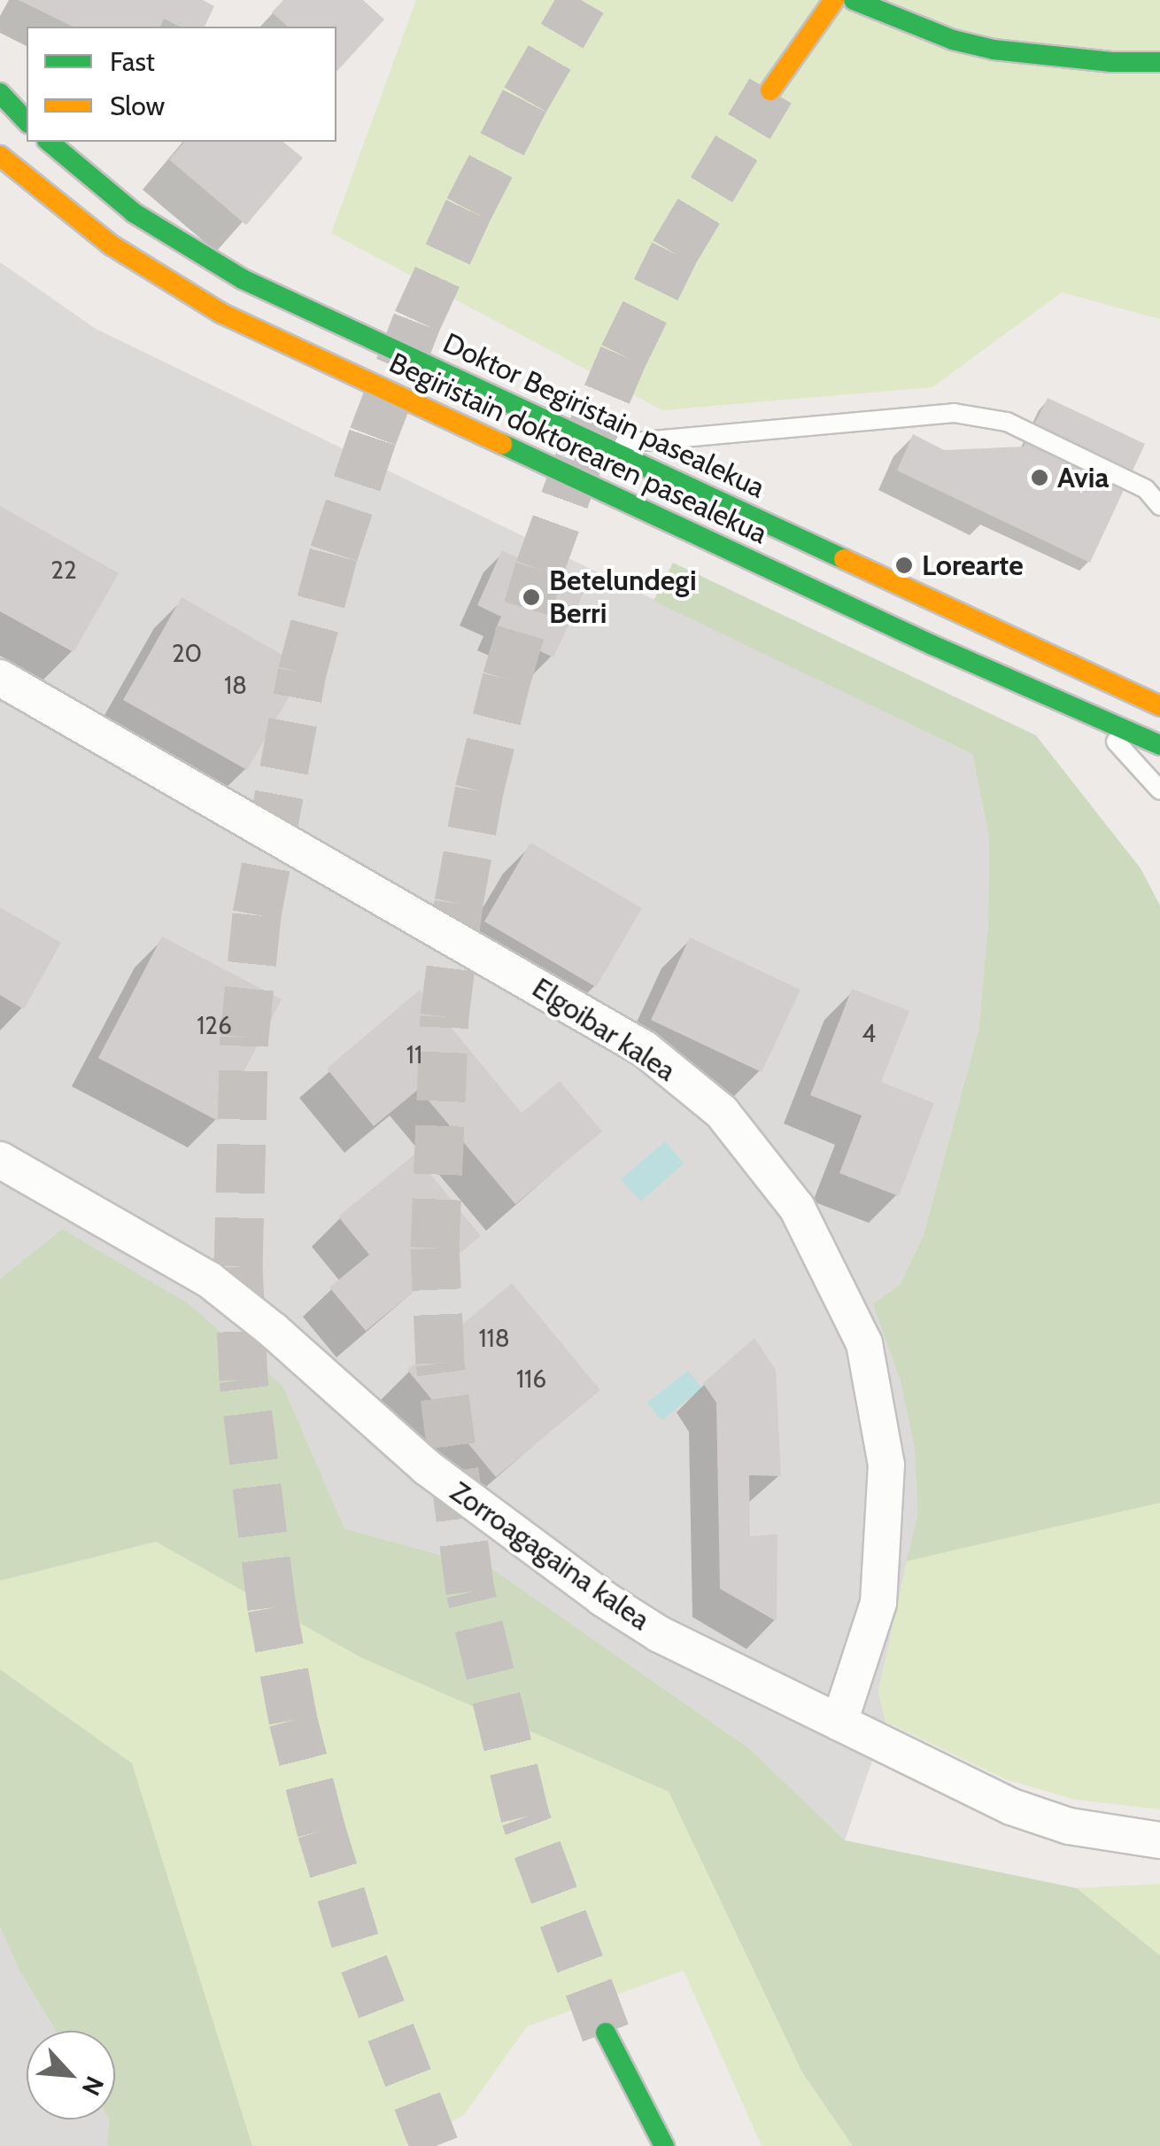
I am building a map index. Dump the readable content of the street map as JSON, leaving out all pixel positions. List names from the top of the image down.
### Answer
{
  "streets": {
    "main road": ["Doktor Begiristain pasealekua", "Begiristain doktorearen pasealekua"],
    "street": ["Elgoibar kalea", "Zorroagagaina kalea"]
  },
  "crossings": [
    ["Elgoibar kalea", "Zorroagagaina kalea"]
  ],
  "places": ["Avia", "Lorearte", "Betelundegi Berri"],
  "house_numbers": [
    "22",
    "20",
    "18",
    "126",
    "4",
    "11",
    "118",
    "116"
  ],
  "legend": ["Fast", "Slow"],
  "north": "bottom right"
}
